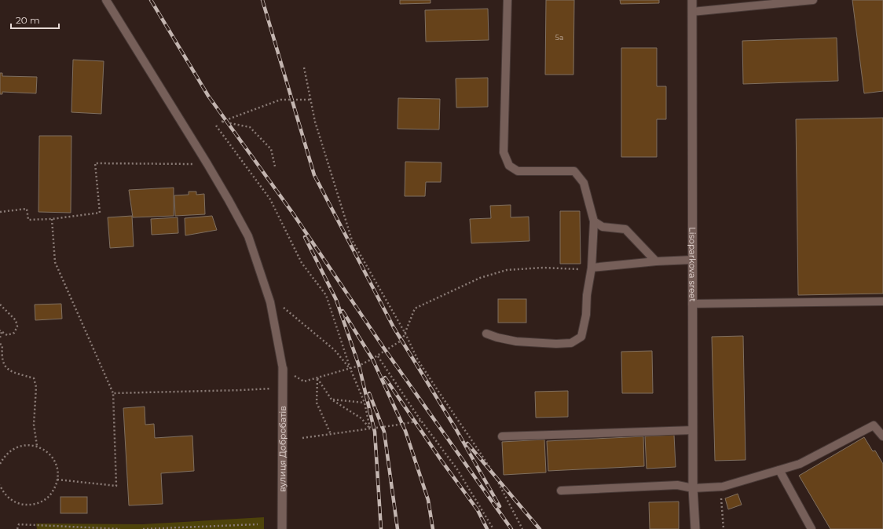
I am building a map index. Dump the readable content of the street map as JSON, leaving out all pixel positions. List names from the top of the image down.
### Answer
{
  "streets": {
    "street": ["Lisoparkova sreet", "вулиця Добробатів"]
  },
  "house_numbers": ["5а"],
  "scale_bar": "20 m"
}
